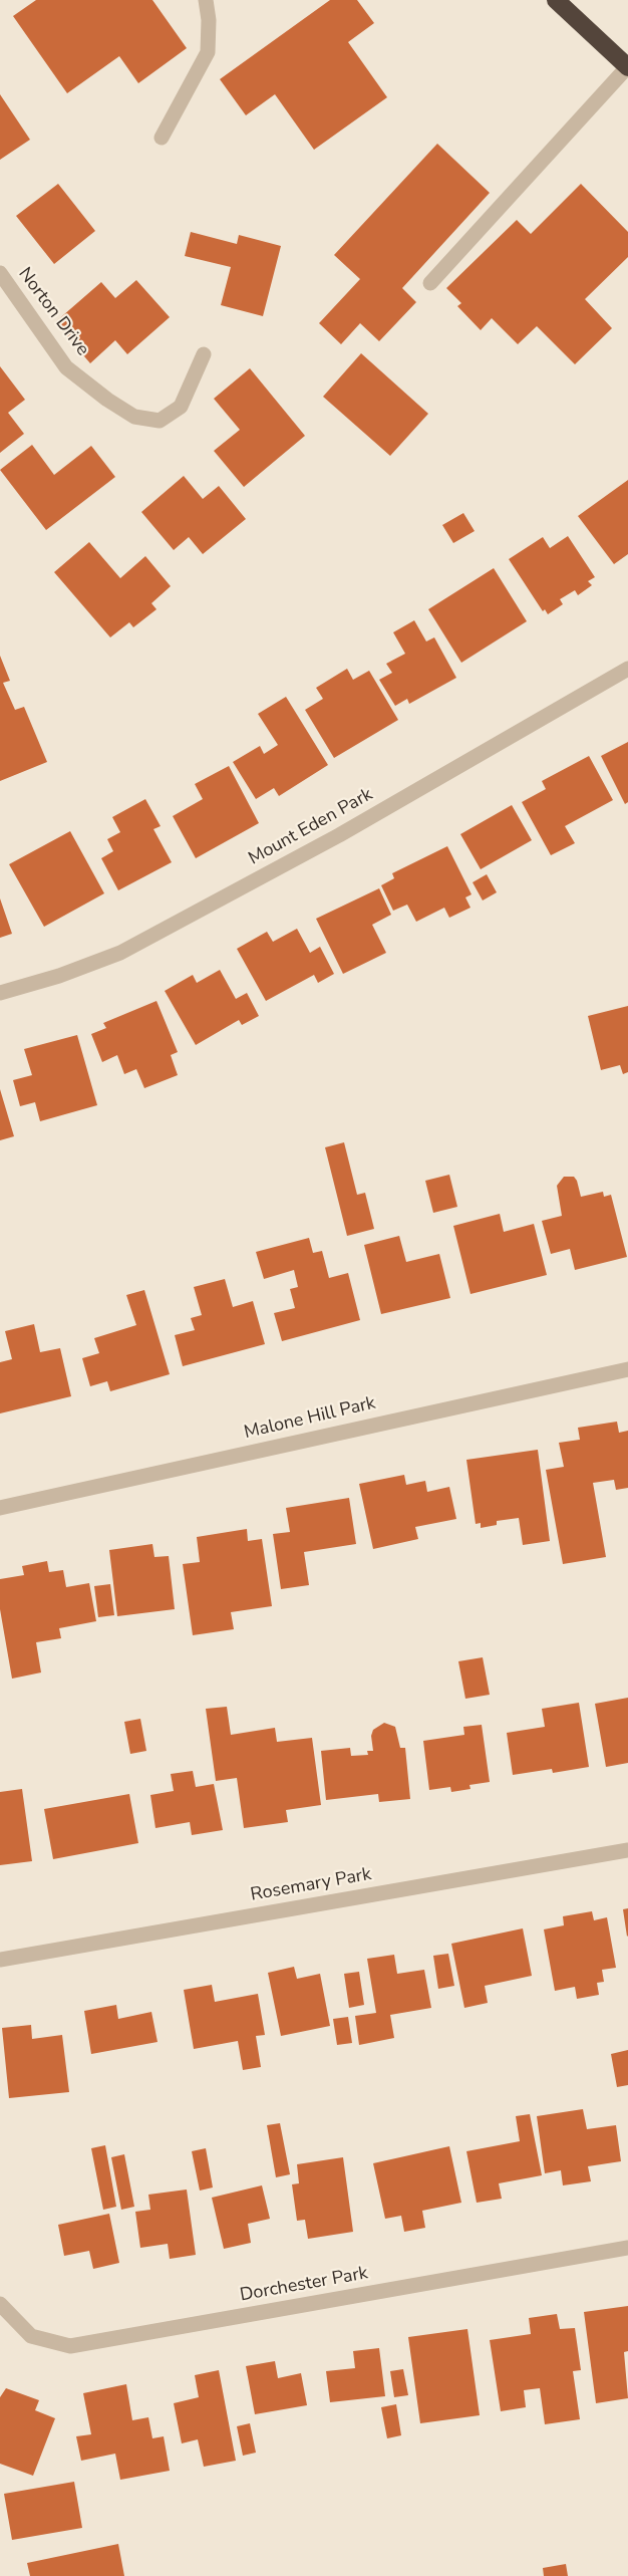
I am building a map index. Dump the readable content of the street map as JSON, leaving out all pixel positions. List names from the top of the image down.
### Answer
{
  "streets": {
    "street": [
      "Norton Drive",
      "Mount Eden Park",
      "Malone Hill Park",
      "Rosemary Park",
      "Dorchester Park"
    ]
  }
}
